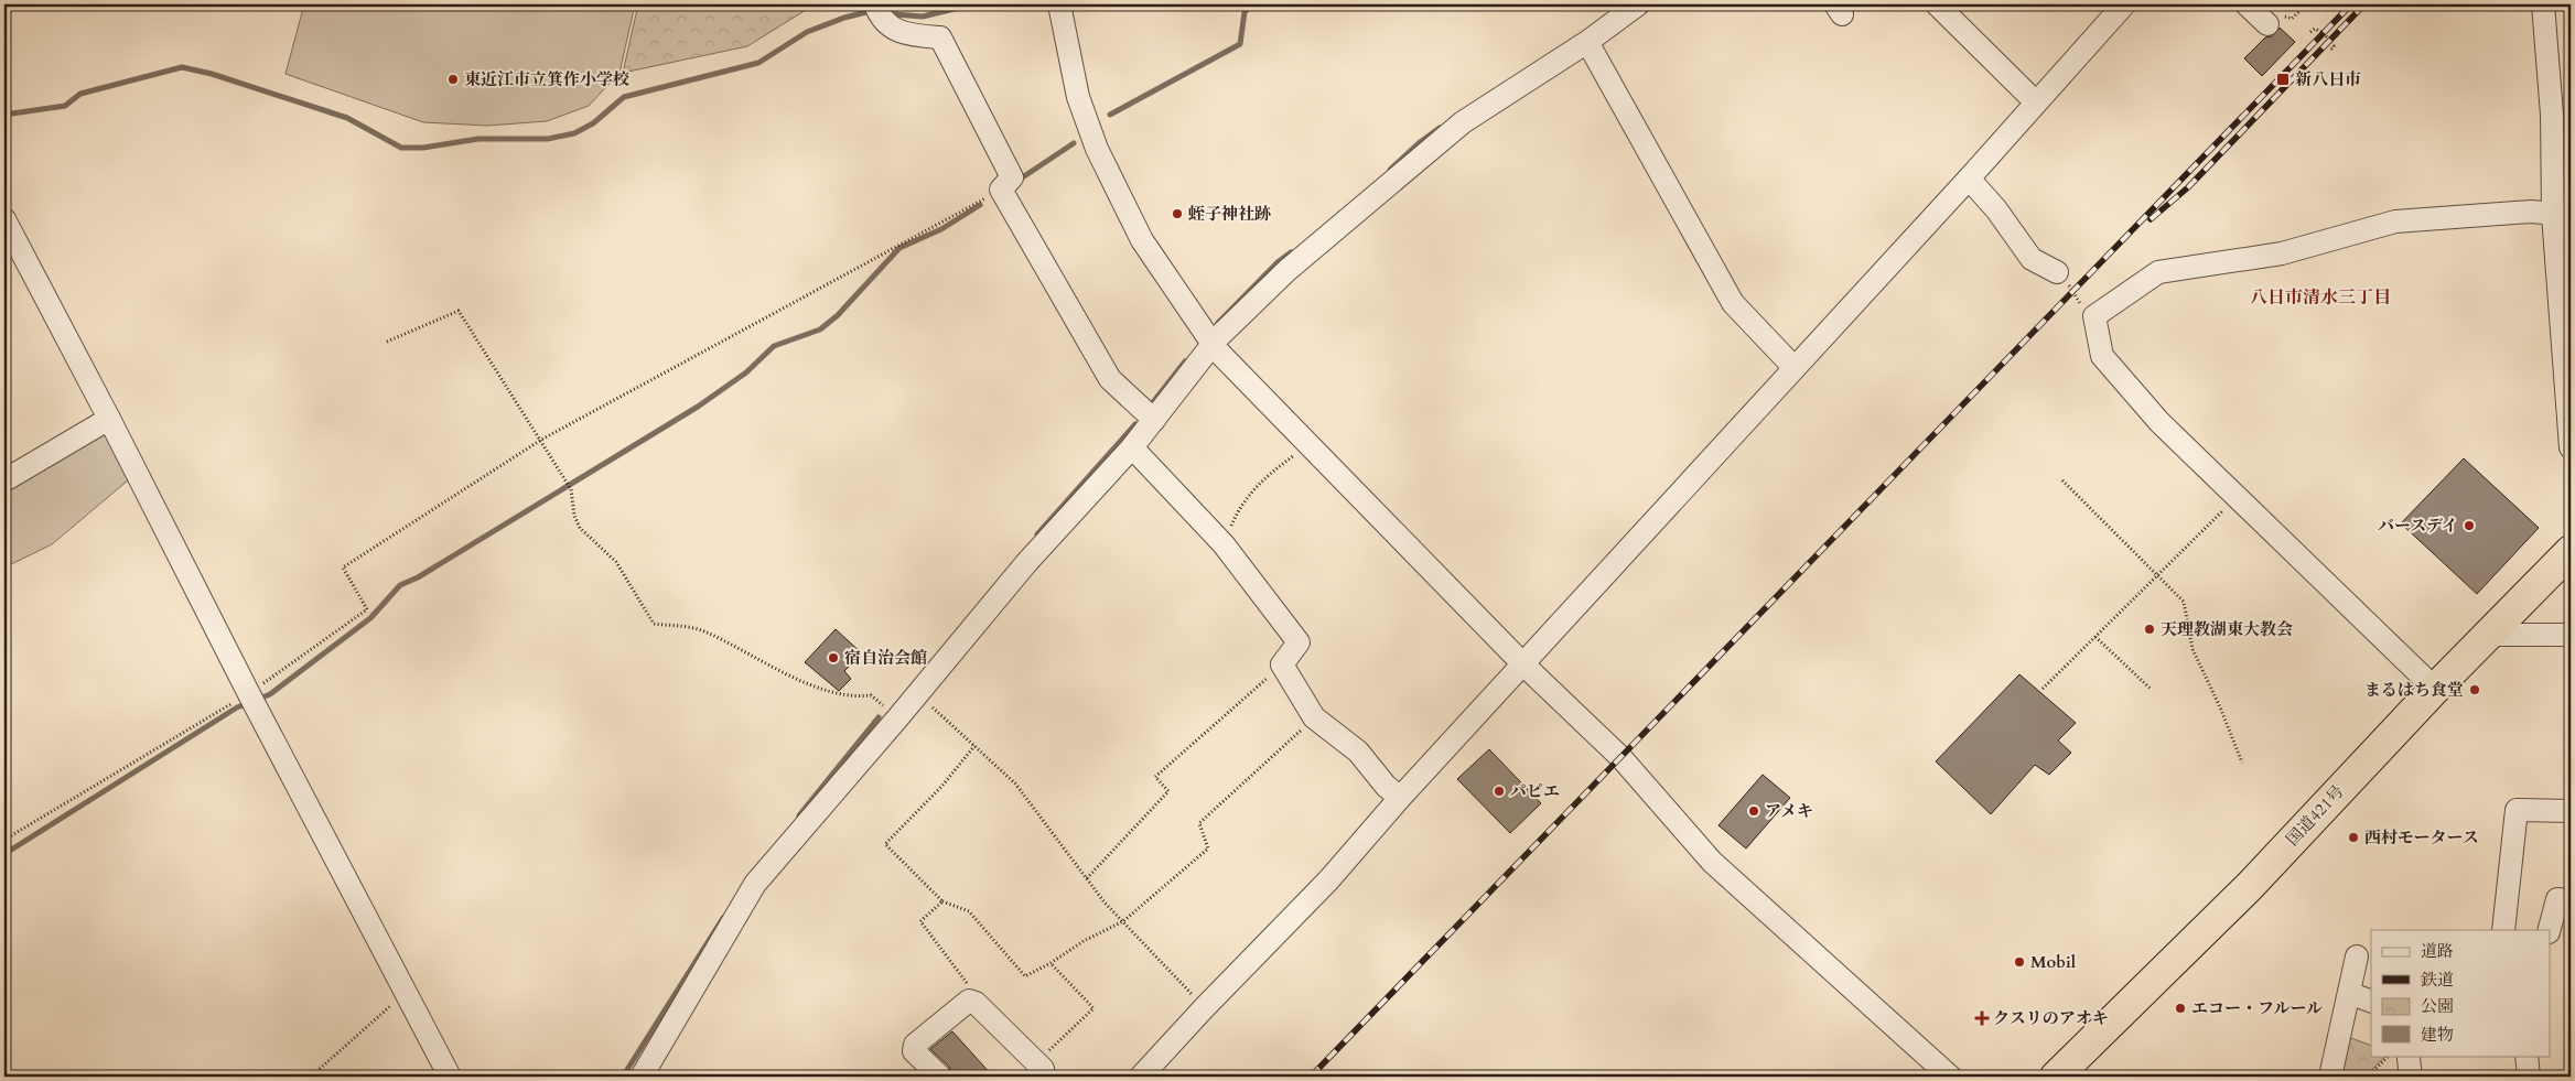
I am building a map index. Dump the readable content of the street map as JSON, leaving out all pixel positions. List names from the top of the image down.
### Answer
{
  "streets": {
    "highway": ["国道421号"]
  },
  "districts": ["八日市清水三丁目"],
  "places": {
    "other": [
      "東近江市立箕作小学校",
      "蛭子神社跡",
      "バースデイ",
      "天理教湖東大教会",
      "宿自治会館",
      "まるはち食堂",
      "パピエ",
      "アメキ",
      "西村モータース",
      "Mobil",
      "エコー・フルール"
    ],
    "transit": ["新八日市"],
    "health": ["クスリのアオキ"]
  },
  "legend": [
    "道路",
    "鉄道",
    "公園",
    "建物"
  ]
}
